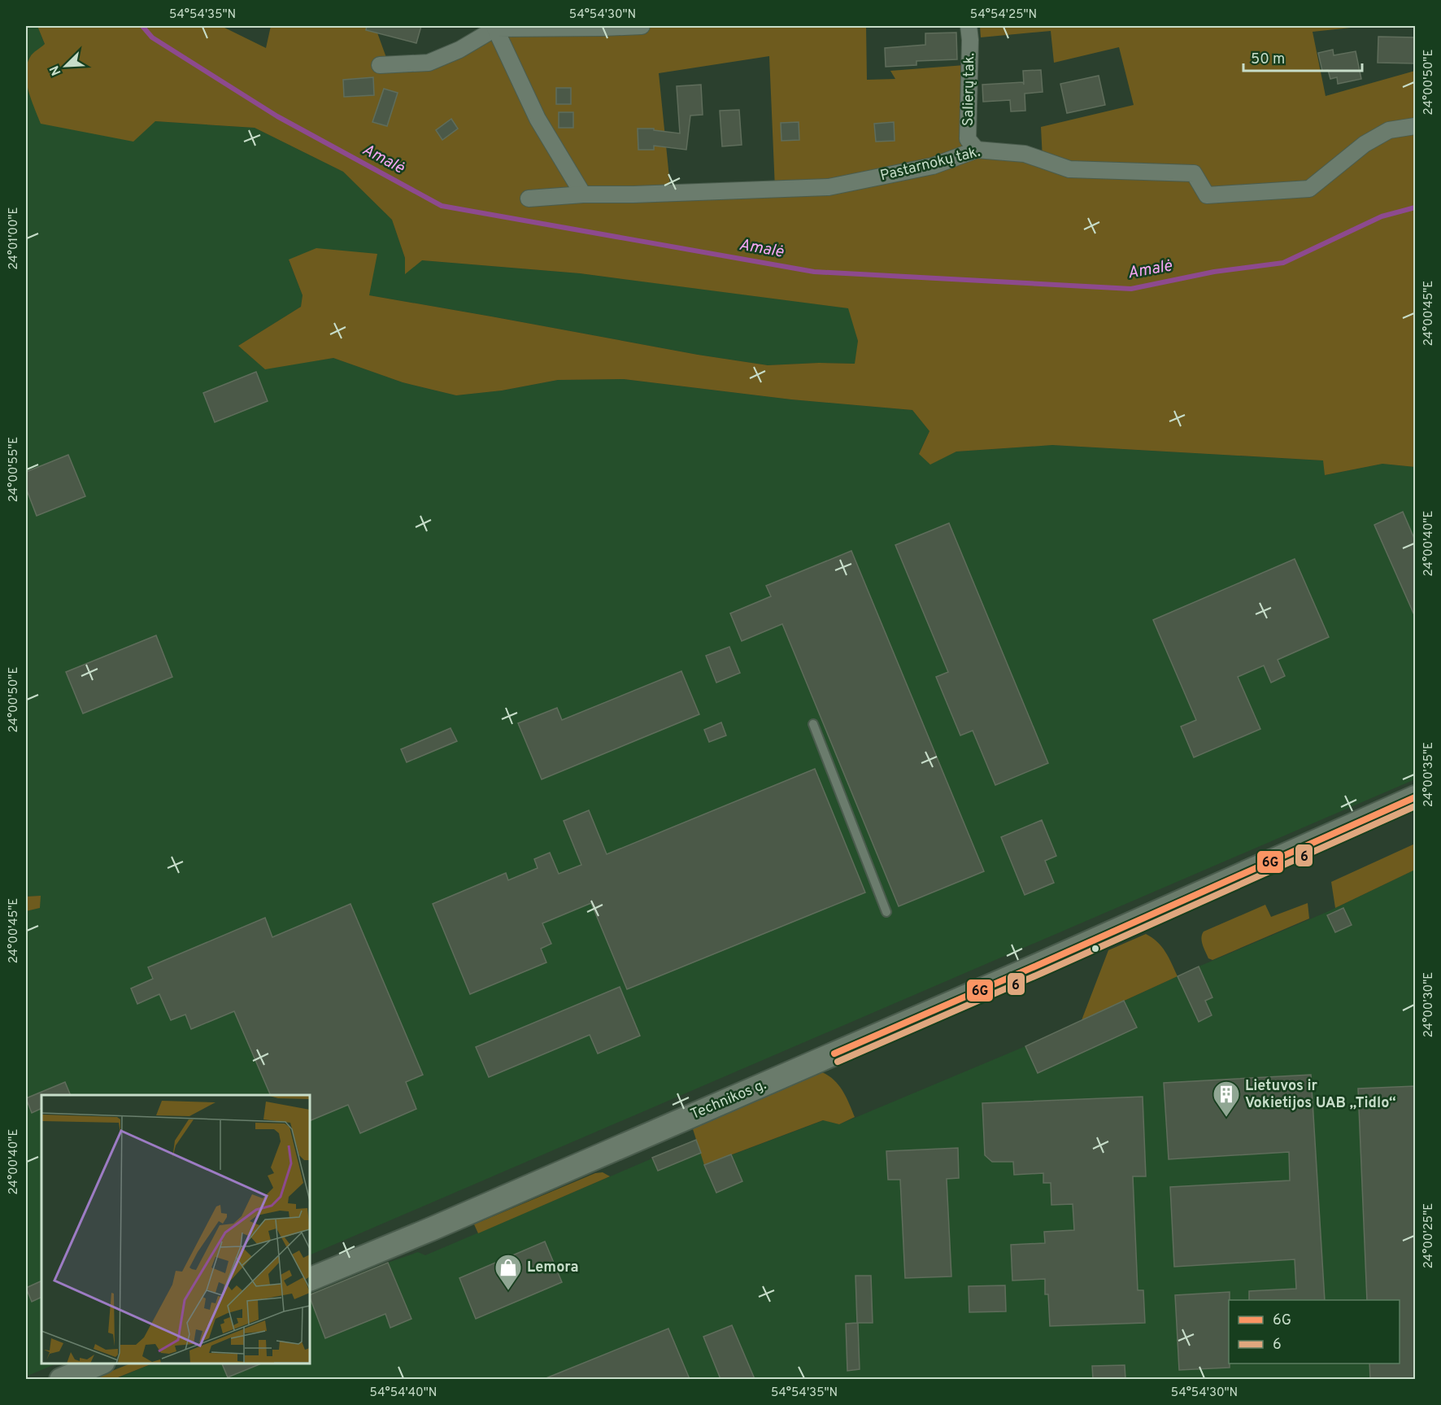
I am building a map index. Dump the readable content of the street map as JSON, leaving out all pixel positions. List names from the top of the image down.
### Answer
{
  "streets": {
    "street": ["Salierų tak.", "Pastarnokų tak.", "Technikos g."]
  },
  "crossings": [
    ["Salierų tak.", "Pastarnokų tak."]
  ],
  "water": ["Amalė"],
  "places": {
    "building": ["Lietuvos ir Vokietijos UAB „Tidlo“"],
    "shop": ["Lemora"]
  },
  "lines": ["transit line 6G", "transit line 6"],
  "legend": ["6G", "6"],
  "scale_bar": "50 m",
  "north": "bottom left",
  "coordinates": [
    "54°54'35\"N",
    "54°54'30\"N",
    "54°54'25\"N",
    "24°00'50\"E",
    "24°01'00\"E",
    "24°00'45\"E",
    "24°00'55\"E",
    "24°00'40\"E",
    "24°00'35\"E",
    "24°00'30\"E",
    "24°00'25\"E",
    "54°54'40\"N"
  ]
}
